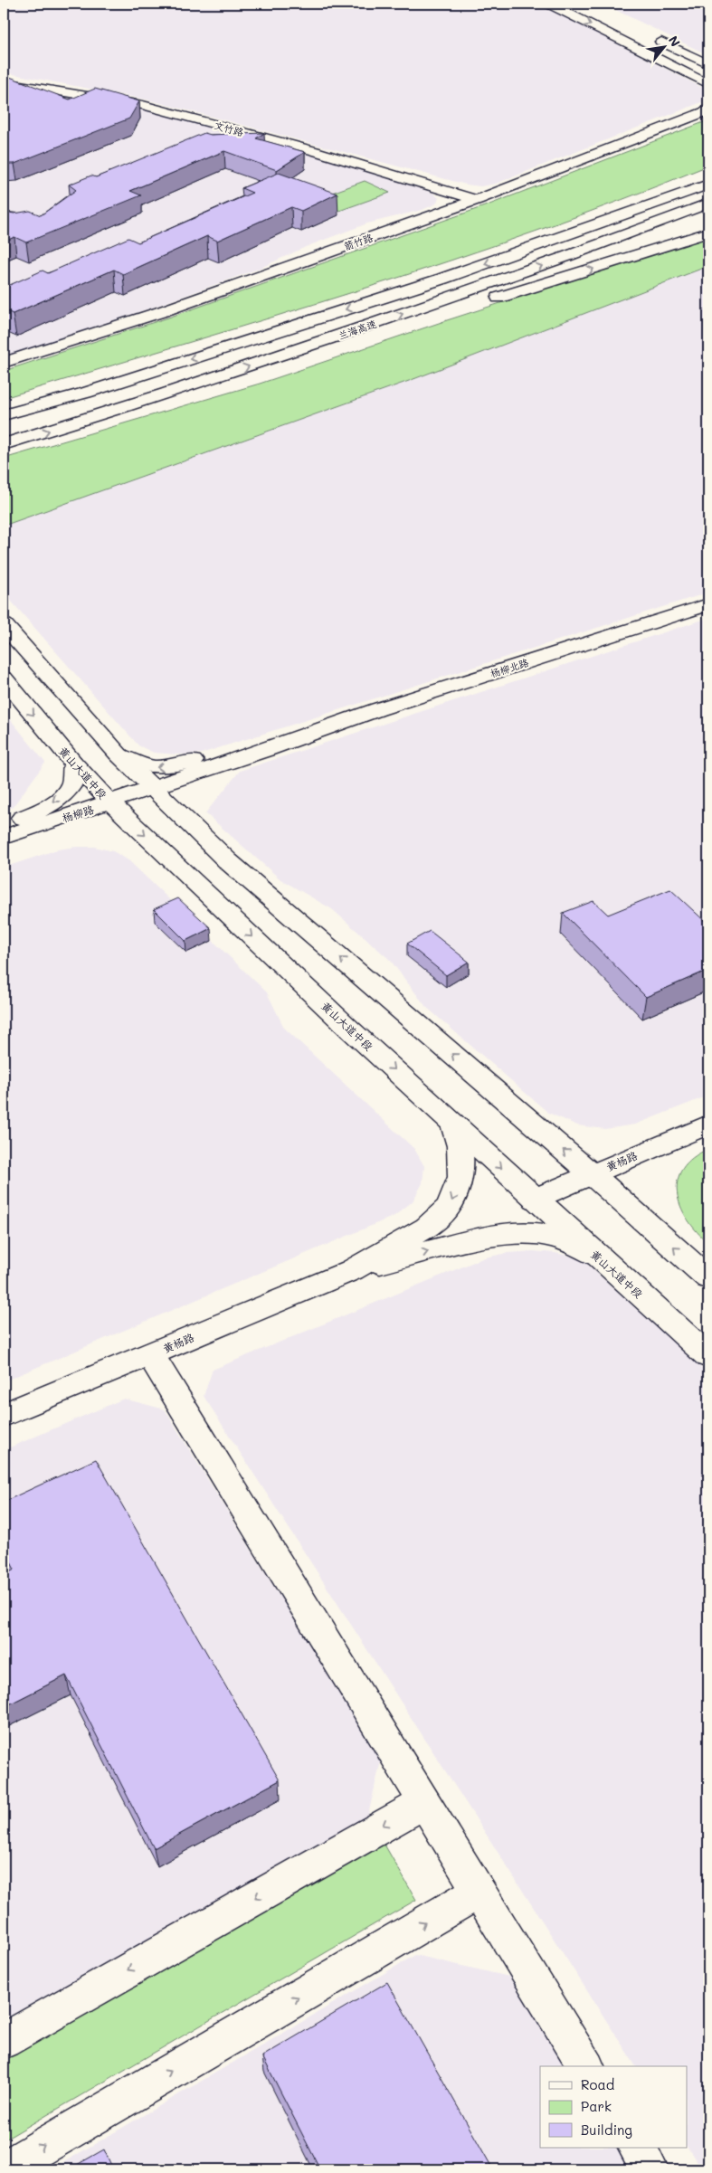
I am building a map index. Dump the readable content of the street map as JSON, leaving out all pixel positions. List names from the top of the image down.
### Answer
{
  "streets": {
    "main road": [
      "文竹路",
      "箭竹路",
      "兰海高速",
      "杨柳北路",
      "黄山大道中段",
      "杨柳路",
      "黄杨路"
    ]
  },
  "crossings": [
    ["文竹路", "箭竹路"],
    ["杨柳北路", "杨柳路"],
    ["黄山大道中段", "杨柳路"],
    ["黄山大道中段", "黄杨路"]
  ],
  "legend": ["Road", "Park", "Building"],
  "north": "top right"
}
